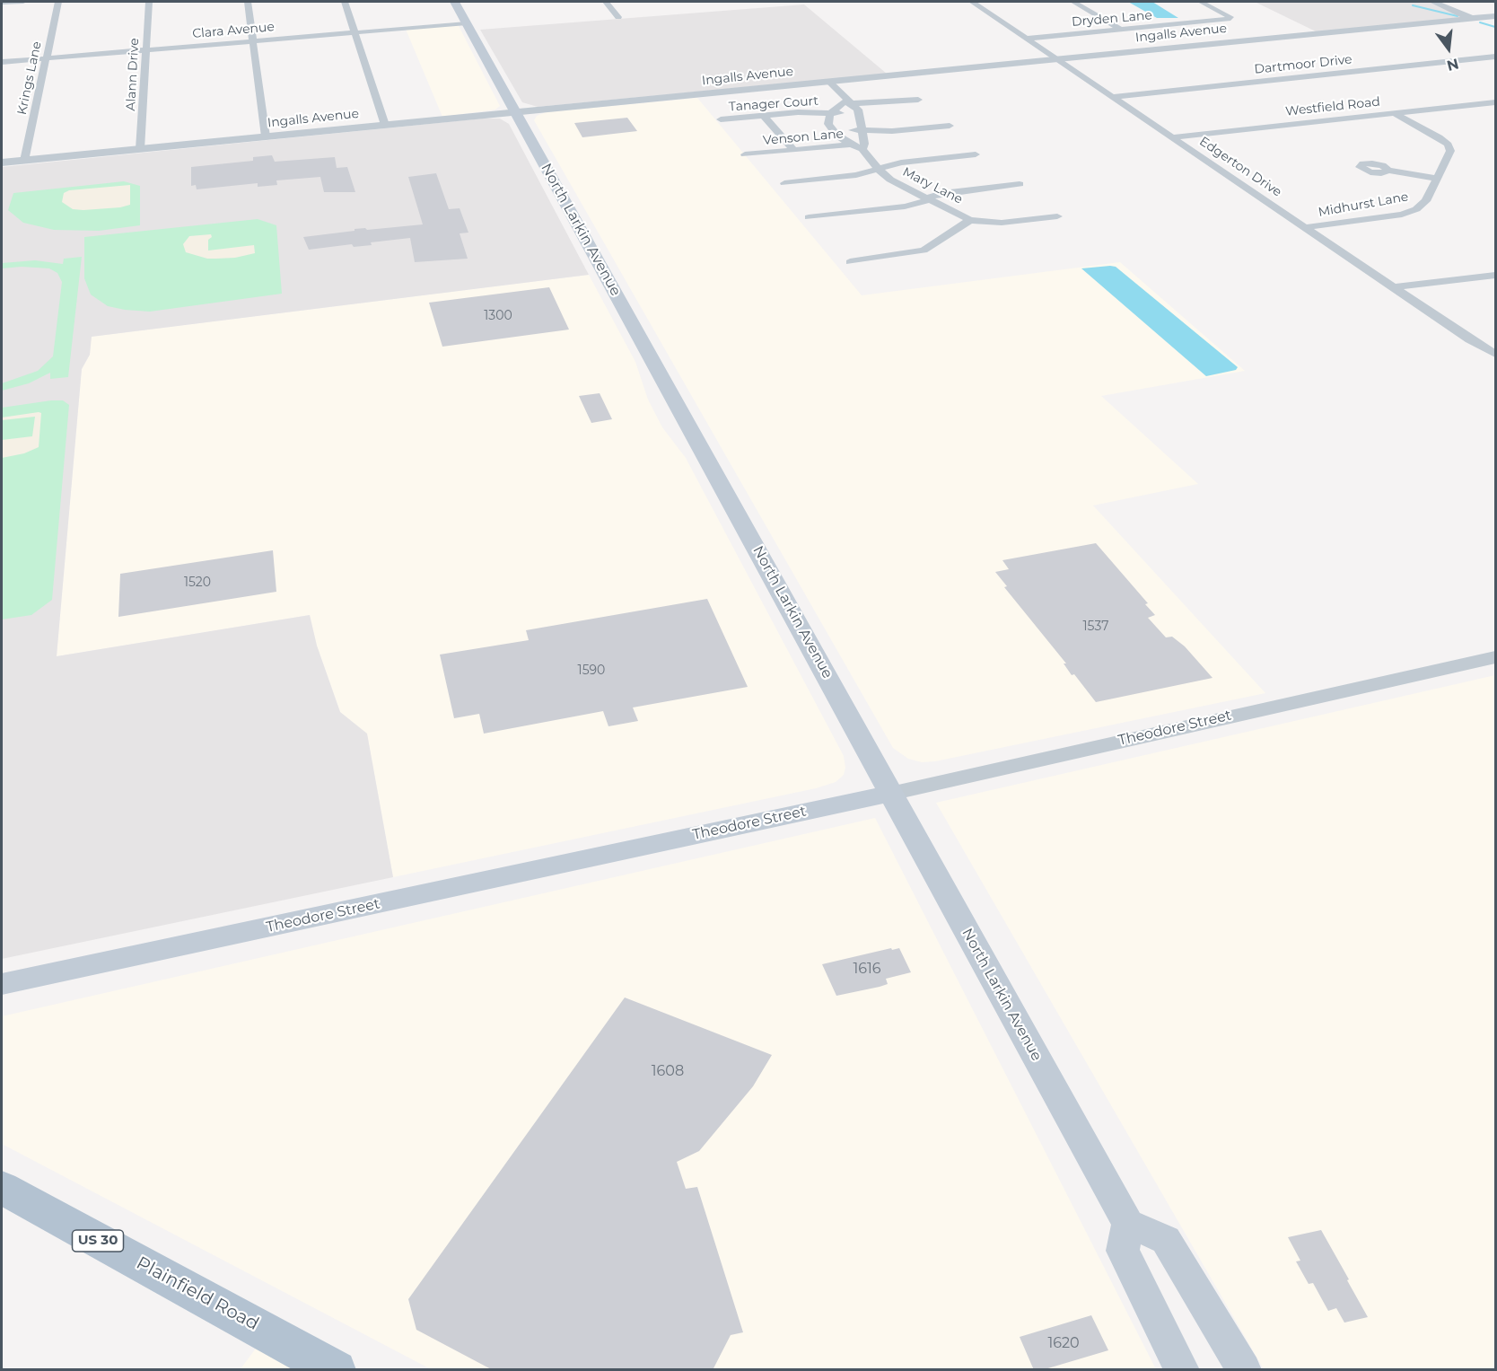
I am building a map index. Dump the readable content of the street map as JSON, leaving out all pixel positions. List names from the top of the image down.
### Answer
{
  "streets": {
    "main road": [
      "North Larkin Avenue",
      "Theodore Street",
      "US 30",
      "Plainfield Road"
    ],
    "street": [
      "Dryden Lane",
      "Clara Avenue",
      "Ingalls Avenue",
      "Dartmoor Drive",
      "Alann Drive",
      "Krings Lane",
      "Tanager Court",
      "Westfield Road",
      "Venson Lane",
      "Edgerton Drive",
      "Mary Lane",
      "Midhurst Lane"
    ]
  },
  "crossings": [
    ["Dryden Lane", "Edgerton Drive"],
    ["Clara Avenue", "Alann Drive"],
    ["Clara Avenue", "Krings Lane"],
    ["Clara Avenue", "North Larkin Avenue"],
    ["Ingalls Avenue", "Alann Drive"],
    ["Ingalls Avenue", "Krings Lane"],
    ["Ingalls Avenue", "Edgerton Drive"],
    ["Ingalls Avenue", "Mary Lane"],
    ["Ingalls Avenue", "North Larkin Avenue"],
    ["Dartmoor Drive", "Edgerton Drive"],
    ["Tanager Court", "Mary Lane"],
    ["Westfield Road", "Edgerton Drive"],
    ["Westfield Road", "Midhurst Lane"],
    ["Venson Lane", "Mary Lane"],
    ["Edgerton Drive", "Midhurst Lane"],
    ["North Larkin Avenue", "Theodore Street"]
  ],
  "house_numbers": [
    "1300",
    "1520",
    "1537",
    "1590",
    "1616",
    "1608",
    "1620"
  ],
  "north": "bottom"
}
